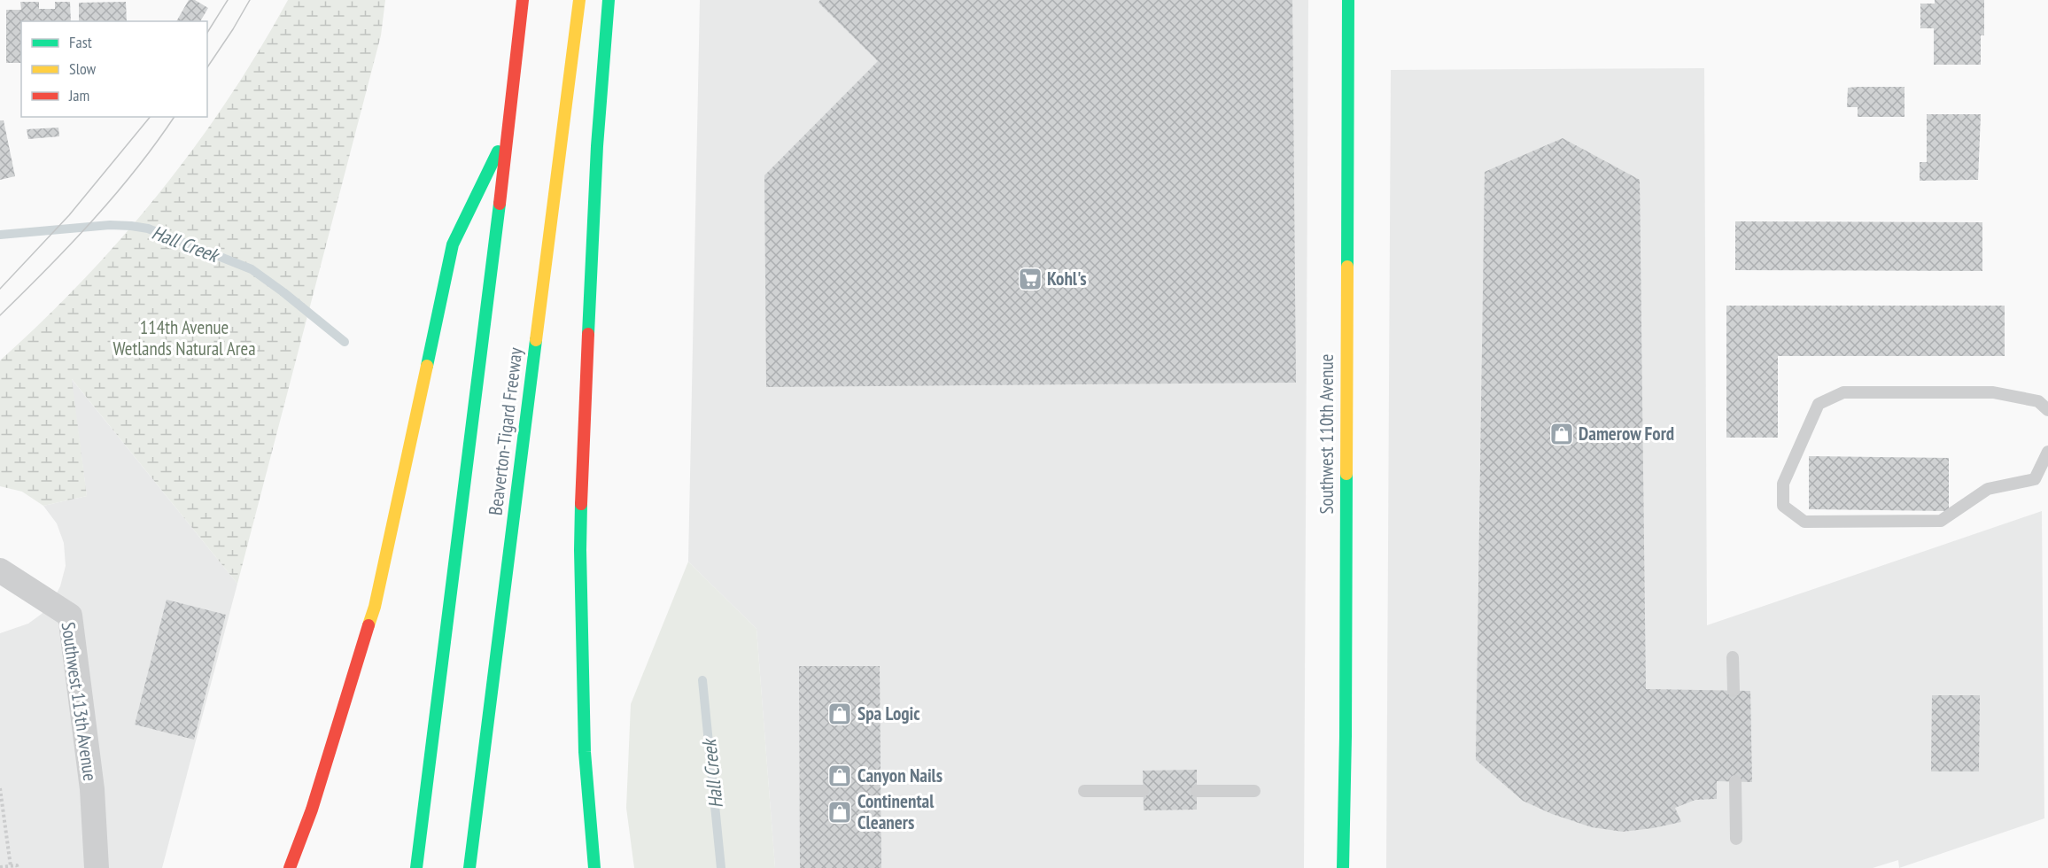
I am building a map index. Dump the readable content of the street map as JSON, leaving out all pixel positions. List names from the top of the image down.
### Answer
{
  "streets": {
    "main road": ["Beaverton-Tigard Freeway", "Southwest 110th Avenue"],
    "street": ["Southwest 113th Avenue"]
  },
  "water": ["Hall Creek"],
  "parks": ["114th Avenue Wetlands Natural Area"],
  "places": {
    "supermarket": ["Kohl's"],
    "shop": [
      "Damerow Ford",
      "Spa Logic",
      "Canyon Nails",
      "Continental Cleaners"
    ]
  },
  "legend": ["Fast", "Slow", "Jam"]
}
